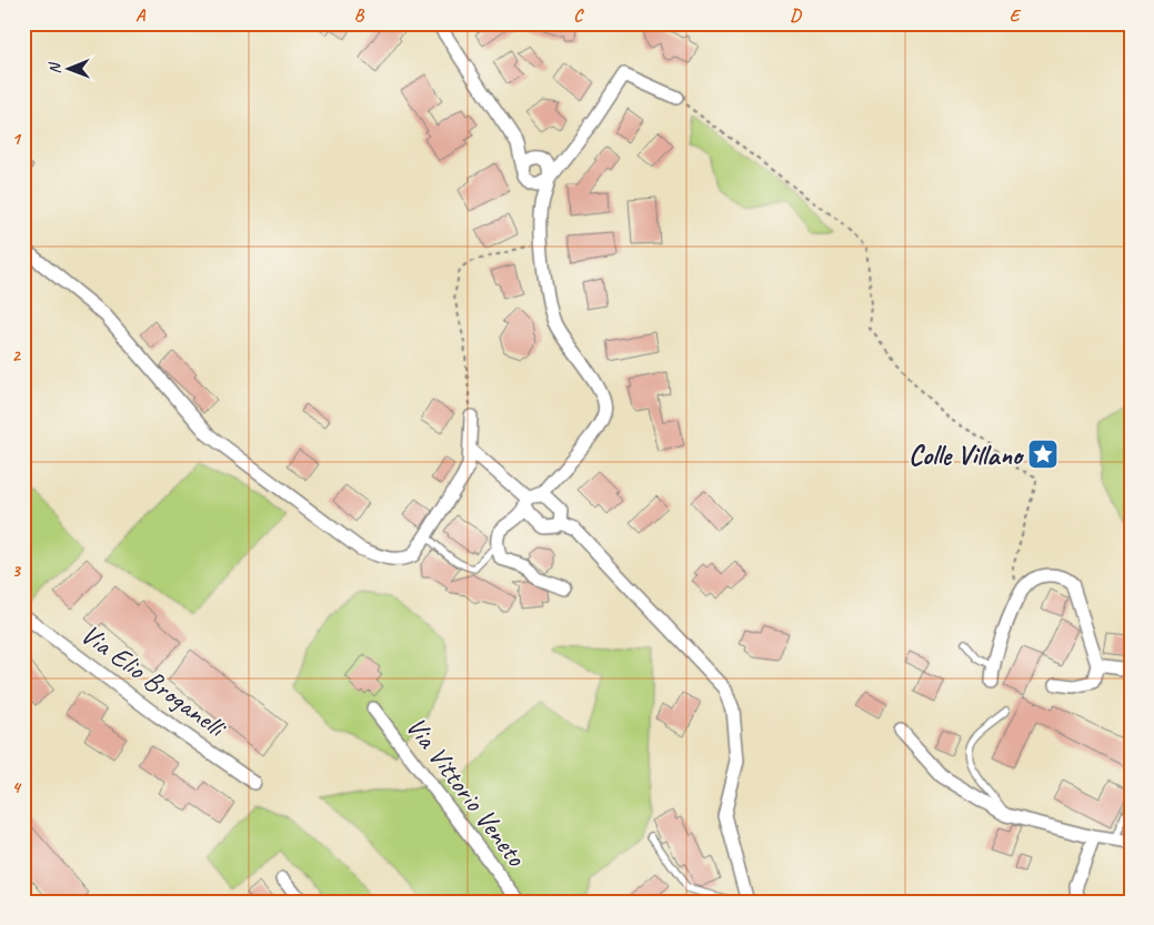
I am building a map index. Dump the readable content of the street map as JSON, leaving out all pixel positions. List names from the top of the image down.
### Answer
{
  "streets": {
    "street": ["Via Elio Broganelli", "Via Vittorio Veneto"]
  },
  "places": {
    "place": ["Colle Villano"]
  },
  "north": "left",
  "grid": {
    "columns": [
      "A",
      "B",
      "C",
      "D",
      "E"
    ],
    "rows": [
      "1",
      "2",
      "3",
      "4"
    ]
  }
}
